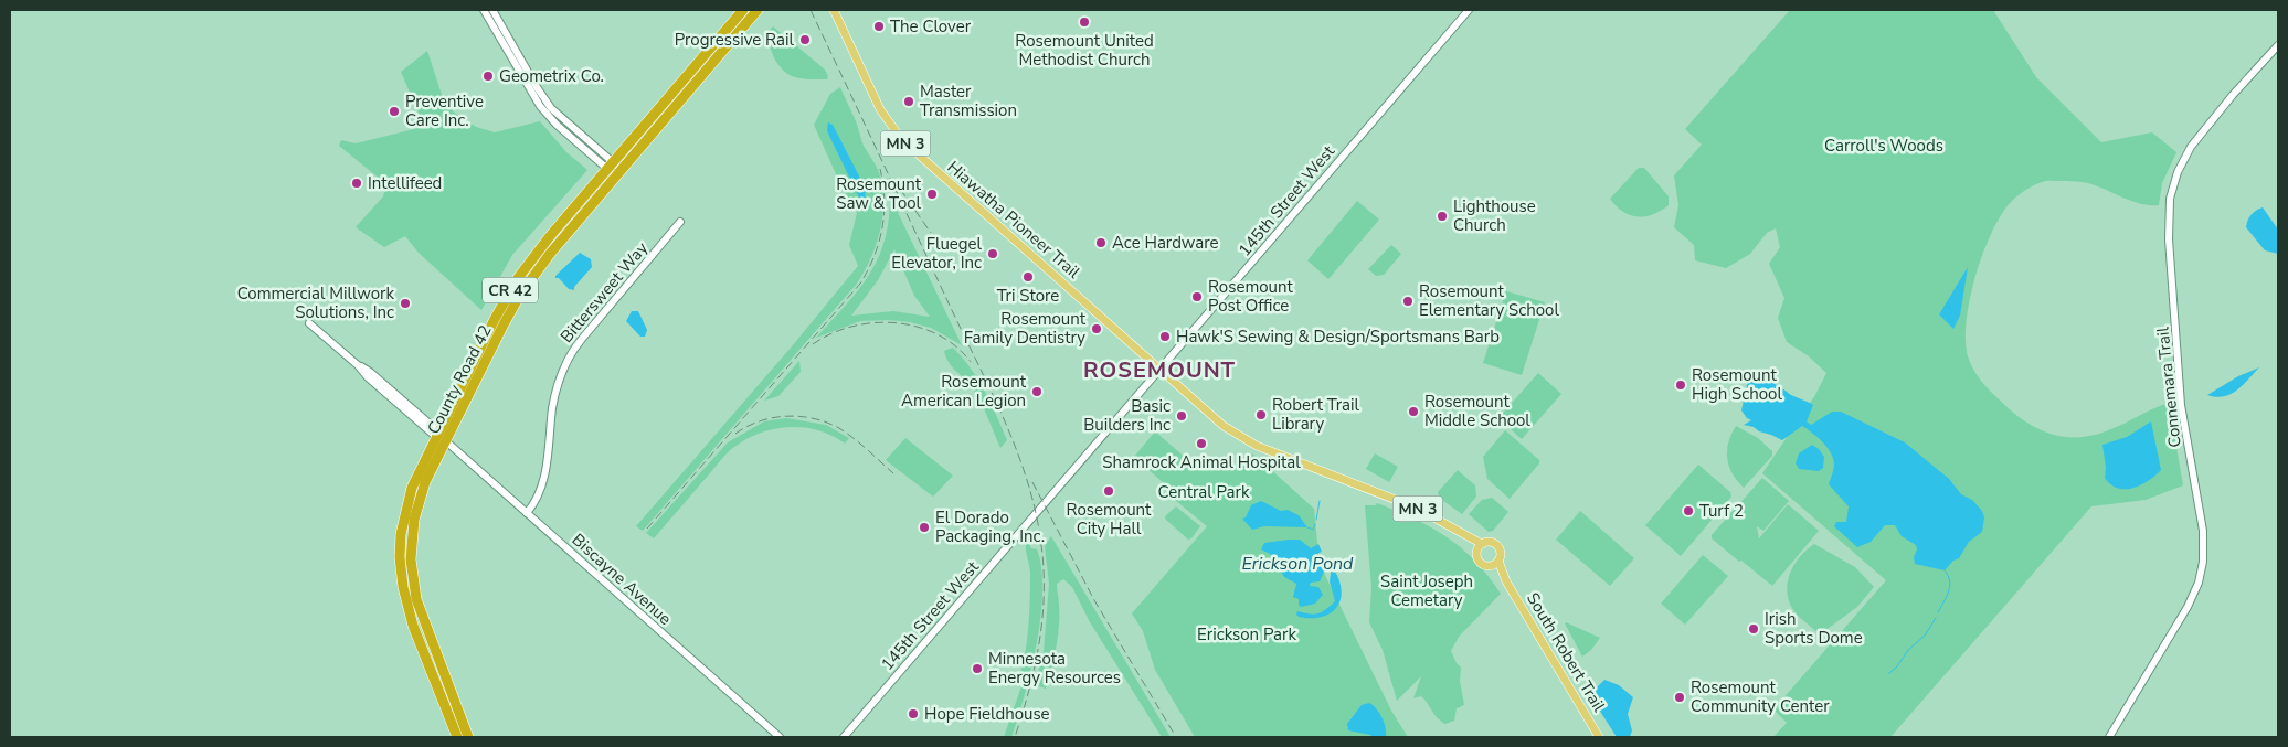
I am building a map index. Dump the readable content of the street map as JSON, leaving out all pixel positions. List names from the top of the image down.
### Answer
{
  "streets": {
    "highway": ["CR 42", "County Road 42"],
    "main road": ["MN 3", "South Robert Trail"],
    "street": [
      "145th Street West",
      "Bittersweet Way",
      "Connemara Trail",
      "Biscayne Avenue"
    ]
  },
  "crossings": [
    ["MN 3", "145th Street West"],
    ["Bittersweet Way", "Biscayne Avenue"],
    ["County Road 42", "Biscayne Avenue"]
  ],
  "districts": ["ROSEMOUNT"],
  "water": ["Erickson Pond"],
  "parks": [
    "Carroll's Woods",
    "Central Park",
    "Saint Joseph Cemetary",
    "Erickson Park"
  ],
  "places": [
    "Rosemount United Methodist Church",
    "The Clover",
    "Progressive Rail",
    "Geometrix Co.",
    "Master Transmission",
    "Preventive Care Inc.",
    "Intellifeed",
    "Rosemount Saw & Tool",
    "Lighthouse Church",
    "Ace Hardware",
    "Fluegel Elevator, Inc",
    "Tri Store",
    "Rosemount Post Office",
    "Rosemount Elementary School",
    "Commercial Millwork Solutions, Inc",
    "Rosemount Family Dentistry",
    "Hawk'S Sewing & Design/Sportsmans Barb",
    "Rosemount High School",
    "Rosemount American Legion",
    "Rosemount Middle School",
    "Robert Trail Library",
    "Basic Builders Inc",
    "Shamrock Animal Hospital",
    "Rosemount City Hall",
    "Turf 2",
    "El Dorado Packaging, Inc.",
    "Irish Sports Dome",
    "Minnesota Energy Resources",
    "Rosemount Community Center",
    "Hope Fieldhouse"
  ]
}
